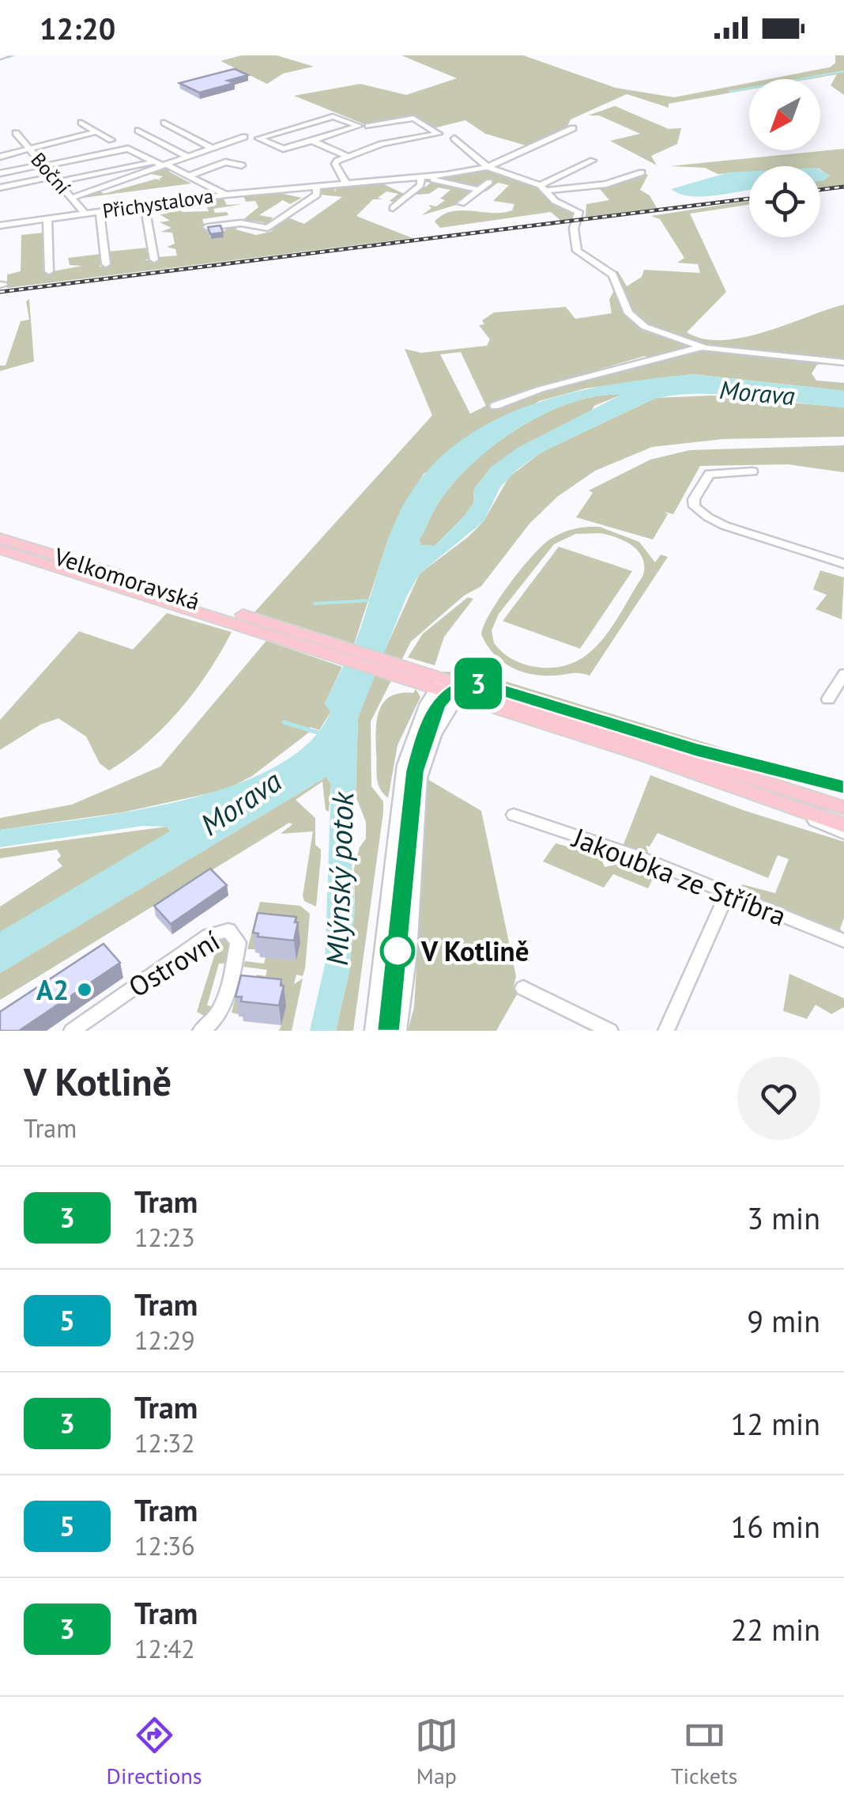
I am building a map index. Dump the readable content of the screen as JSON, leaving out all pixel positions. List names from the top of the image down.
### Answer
{
  "streets": {
    "main road": ["Velkomoravská"],
    "street": [
      "Boční",
      "Přichystalova",
      "Jakoubka ze Stříbra",
      "Ostrovní"
    ]
  },
  "crossings": [
    ["Boční", "Přichystalova"]
  ],
  "water": ["Morava", "Mlýnský potok"],
  "places": ["V Kotlině", "A2"],
  "lines": ["tram line 3"],
  "north": "bottom left",
  "page": {
    "status": "12:20",
    "on_map": "3",
    "heading": ["V Kotlině", "Tram"],
    "list": [
      {
        "mark": "3",
        "name": "Tram",
        "note": "12:23",
        "value": "3 min"
      },
      {
        "mark": "5",
        "name": "Tram",
        "note": "12:29",
        "value": "9 min"
      },
      {
        "mark": "3",
        "name": "Tram",
        "note": "12:32",
        "value": "12 min"
      },
      {
        "mark": "5",
        "name": "Tram",
        "note": "12:36",
        "value": "16 min"
      },
      {
        "mark": "3",
        "name": "Tram",
        "note": "12:42",
        "value": "22 min"
      }
    ],
    "tabs": ["Directions", "Map", "Tickets"]
  }
}
